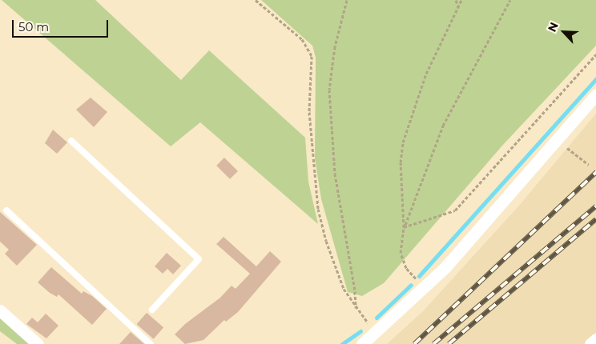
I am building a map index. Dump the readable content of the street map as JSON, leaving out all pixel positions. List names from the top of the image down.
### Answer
{
  "scale_bar": "50 m",
  "north": "top left"
}
